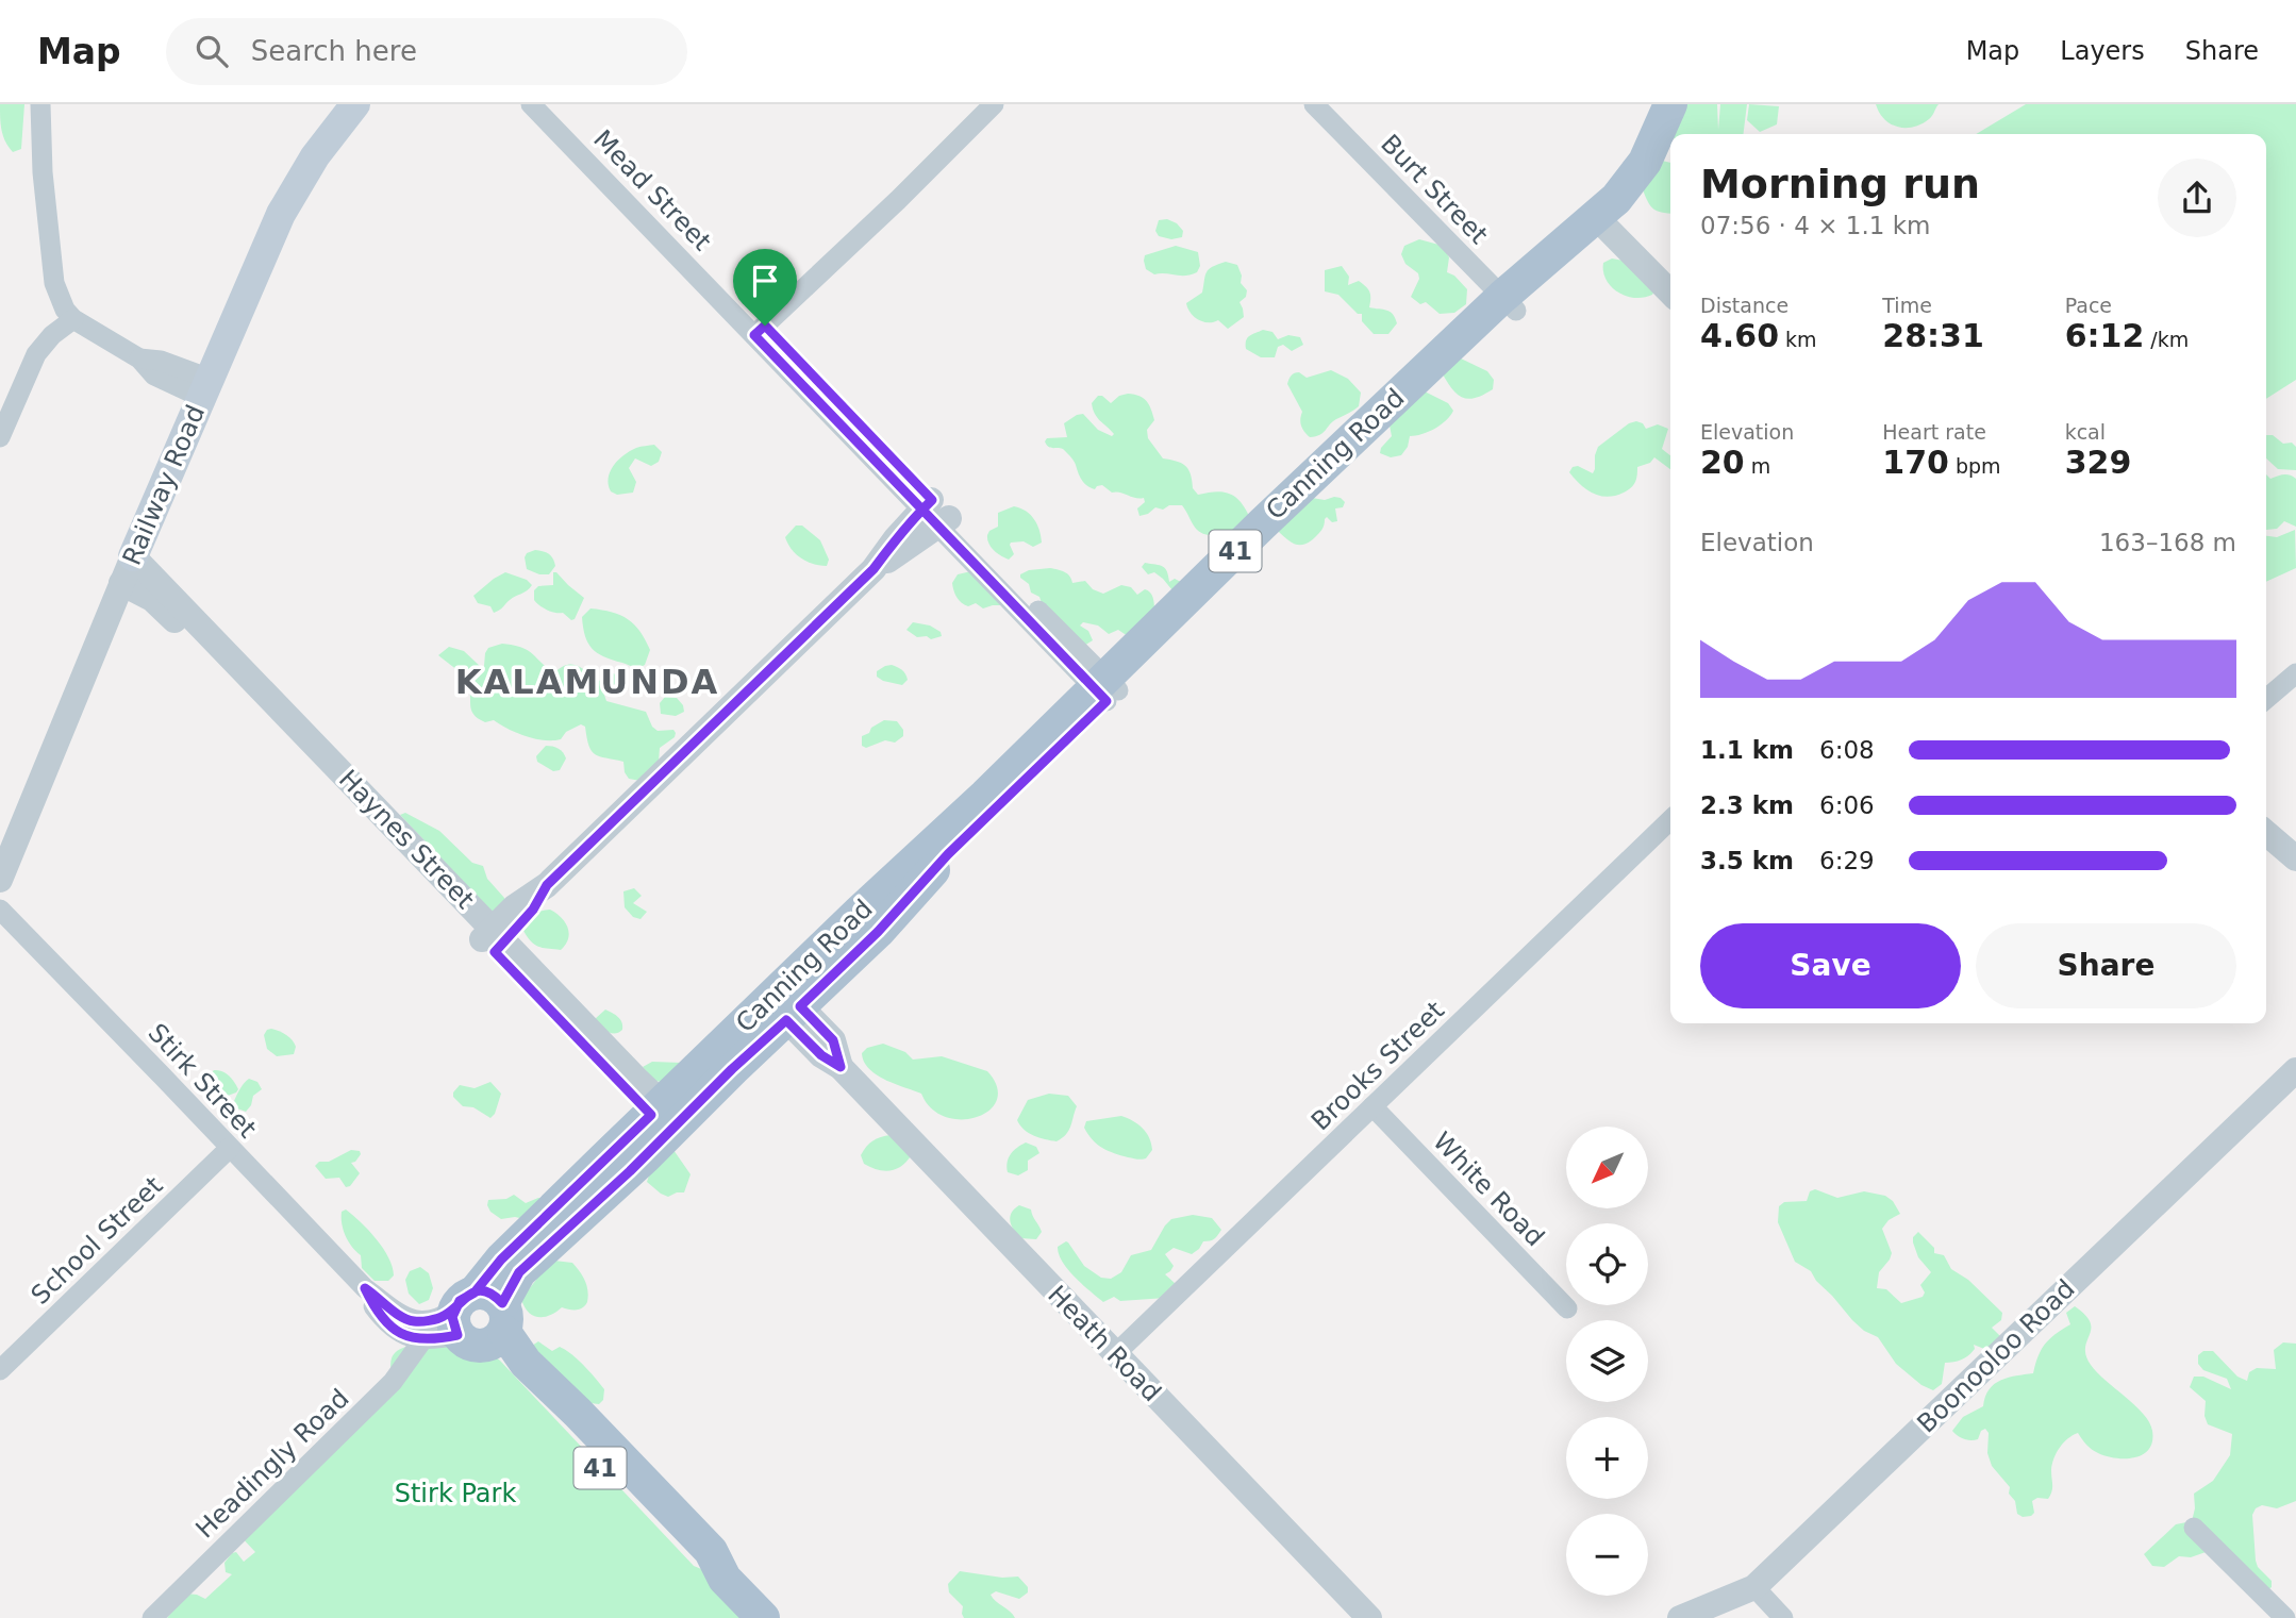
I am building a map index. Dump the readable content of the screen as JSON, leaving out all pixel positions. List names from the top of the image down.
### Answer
{
  "streets": {
    "main road": ["Canning Road", "Railway Road", "41"],
    "street": [
      "Burt Street",
      "Mead Street",
      "Haynes Street",
      "Brooks Street",
      "Stirk Street",
      "White Road",
      "School Street",
      "Heath Road",
      "Boonooloo Road",
      "Headingly Road"
    ]
  },
  "crossings": [
    ["Burt Street", "Canning Road"],
    ["Mead Street", "Canning Road"],
    ["Canning Road", "41"],
    ["Canning Road", "Haynes Street"],
    ["Canning Road", "Stirk Street"],
    ["Canning Road", "Heath Road"],
    ["Railway Road", "Haynes Street"],
    ["41", "Stirk Street"],
    ["Brooks Street", "White Road"],
    ["Brooks Street", "Heath Road"],
    ["Stirk Street", "School Street"],
    ["Stirk Street", "Headingly Road"]
  ],
  "districts": ["KALAMUNDA"],
  "parks": ["Stirk Park"],
  "north": "bottom left",
  "page": {
    "header": "Map",
    "search": "Search here",
    "nav": ["Map", "Layers", "Share"],
    "heading": ["Morning run", "07:56 · 4 × 1.1 km"],
    "stats": [
      ["Distance", "4.60 km"],
      ["Time", "28:31"],
      ["Pace", "6:12 /km"],
      ["Elevation", "20 m"],
      ["Heart rate", "170 bpm"],
      ["kcal", "329"]
    ],
    "chart": ["Elevation", "163–168 m"],
    "list": [
      {
        "name": "1.1 km",
        "note": "6:08"
      },
      {
        "name": "2.3 km",
        "note": "6:06"
      },
      {
        "name": "3.5 km",
        "note": "6:29"
      }
    ],
    "buttons": ["Save", "Share"],
    "map_buttons": ["+", "−"]
  }
}
